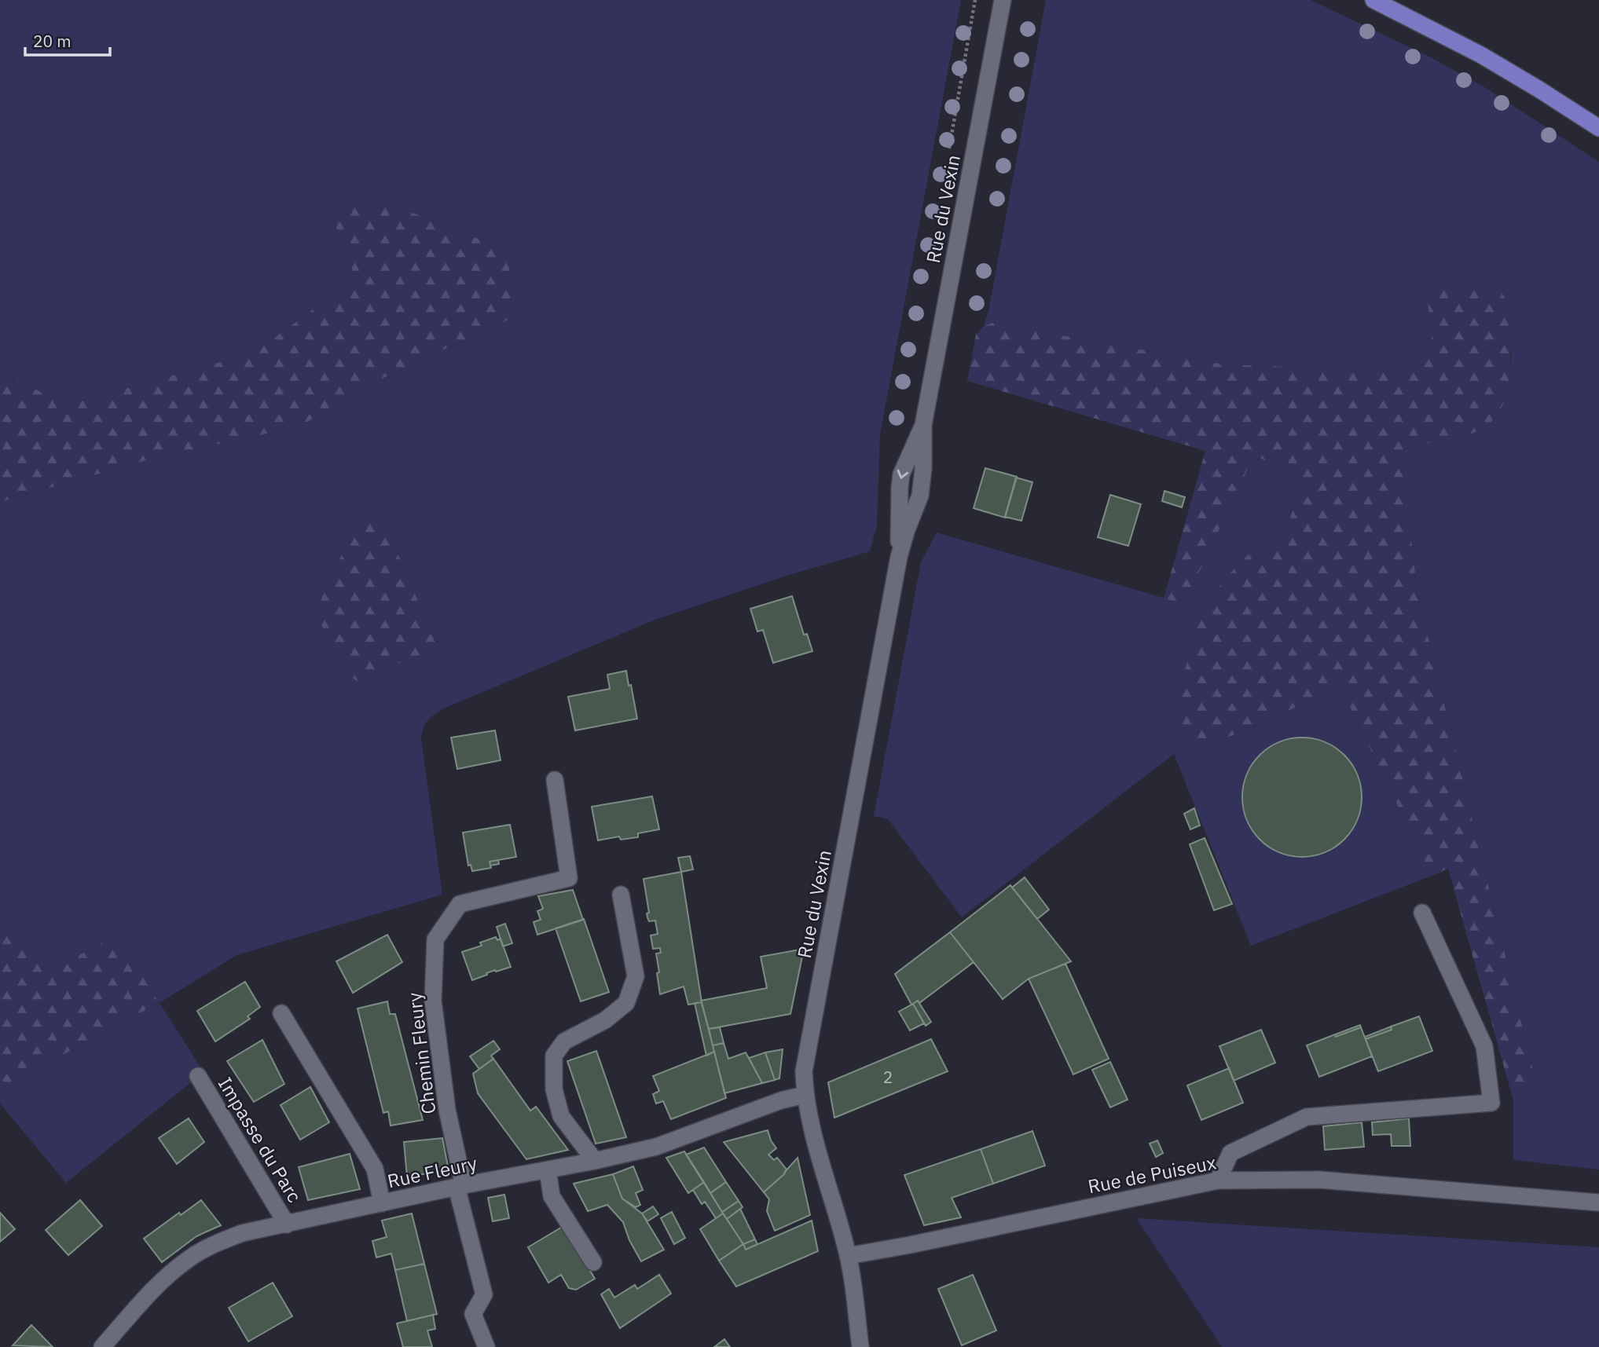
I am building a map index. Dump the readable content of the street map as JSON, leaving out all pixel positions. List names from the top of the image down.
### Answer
{
  "streets": {
    "street": [
      "Rue du Vexin",
      "Chemin Fleury",
      "Impasse du Parc",
      "Rue Fleury",
      "Rue de Puiseux"
    ]
  },
  "crossings": [
    ["Rue du Vexin", "Rue Fleury"],
    ["Rue du Vexin", "Rue de Puiseux"],
    ["Chemin Fleury", "Rue Fleury"],
    ["Impasse du Parc", "Rue Fleury"]
  ],
  "house_numbers": ["2"],
  "scale_bar": "20 m"
}
